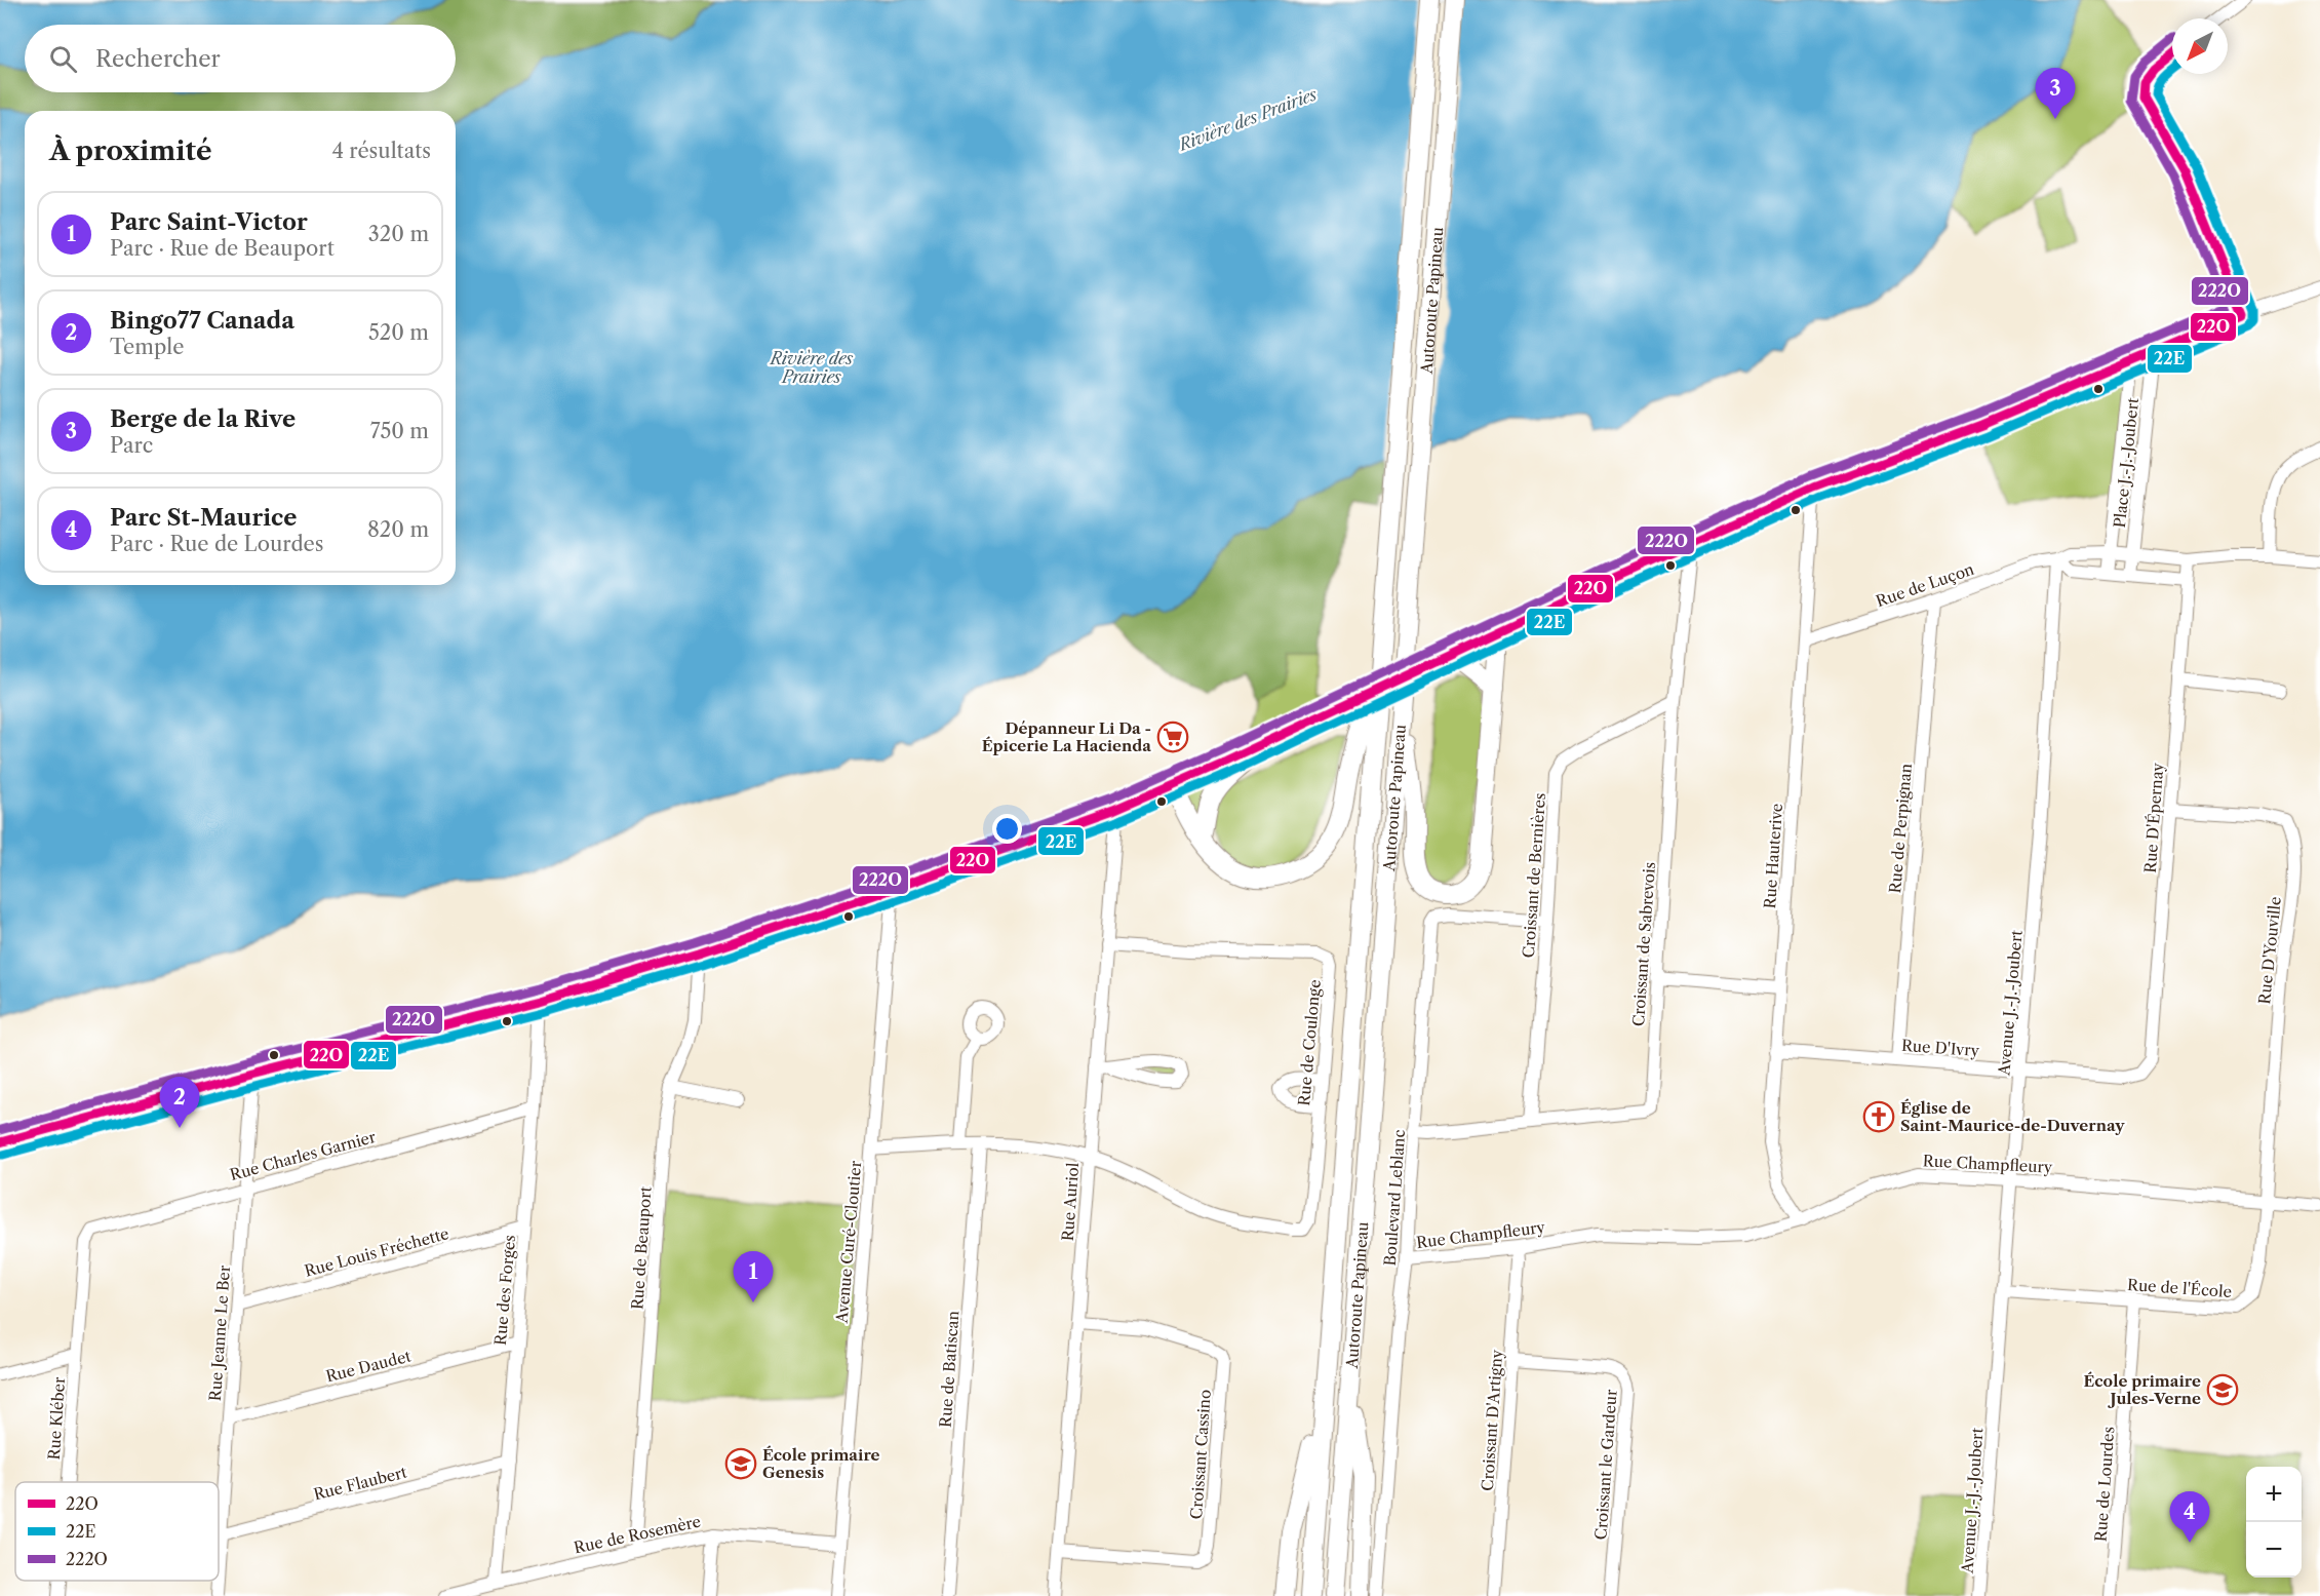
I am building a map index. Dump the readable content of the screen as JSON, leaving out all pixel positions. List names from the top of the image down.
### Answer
{
  "streets": {
    "highway": ["Autoroute Papineau"],
    "street": [
      "Place J.-J.-Joubert",
      "Rue de Luçon",
      "Rue D'Épernay",
      "Rue de Perpignan",
      "Rue Hauterive",
      "Croissant de Bernières",
      "Croissant de Sabrevois",
      "Rue D'Youville",
      "Avenue J.-J.-Joubert",
      "Rue de Coulonge",
      "Rue D'Ivry",
      "Rue Charles Garnier",
      "Rue Champfleury",
      "Boulevard Leblanc",
      "Rue Auriol",
      "Avenue Curé-Cloutier",
      "Rue de Beauport",
      "Rue Louis Fréchette",
      "Rue de l'École",
      "Rue des Forges",
      "Rue Jeanne Le Ber",
      "Rue Daudet",
      "Rue de Batiscan",
      "Rue Kléber",
      "Croissant D'Artigny",
      "Croissant Cassino",
      "Croissant le Gardeur",
      "Rue Flaubert",
      "Rue de Lourdes",
      "Rue de Rosemère"
    ]
  },
  "crossings": [
    ["Place J.-J.-Joubert", "Rue de Luçon"],
    ["Rue de Luçon", "Rue D'Épernay"],
    ["Rue de Luçon", "Rue de Perpignan"],
    ["Rue de Luçon", "Rue Hauterive"],
    ["Rue de Luçon", "Avenue J.-J.-Joubert"],
    ["Rue D'Épernay", "Rue D'Youville"],
    ["Rue D'Épernay", "Rue D'Ivry"],
    ["Rue de Perpignan", "Rue D'Ivry"],
    ["Rue Hauterive", "Rue D'Ivry"],
    ["Rue Hauterive", "Rue Champfleury"],
    ["Croissant de Bernières", "Croissant de Sabrevois"],
    ["Croissant de Bernières", "Boulevard Leblanc"],
    ["Croissant de Sabrevois", "Boulevard Leblanc"],
    ["Rue D'Youville", "Rue Champfleury"],
    ["Rue D'Youville", "Rue de l'École"],
    ["Avenue J.-J.-Joubert", "Rue D'Ivry"],
    ["Avenue J.-J.-Joubert", "Rue Champfleury"],
    ["Avenue J.-J.-Joubert", "Rue de l'École"],
    ["Rue de Coulonge", "Rue Auriol"],
    ["Rue Charles Garnier", "Rue des Forges"],
    ["Rue Charles Garnier", "Rue Jeanne Le Ber"],
    ["Rue Charles Garnier", "Rue Kléber"],
    ["Rue Champfleury", "Boulevard Leblanc"],
    ["Rue Champfleury", "Rue de l'École"],
    ["Rue Champfleury", "Croissant D'Artigny"],
    ["Rue Auriol", "Croissant Cassino"],
    ["Avenue Curé-Cloutier", "Rue de Rosemère"],
    ["Rue de Beauport", "Rue de Rosemère"],
    ["Rue Louis Fréchette", "Rue des Forges"],
    ["Rue Louis Fréchette", "Rue Jeanne Le Ber"],
    ["Rue de l'École", "Rue de Lourdes"],
    ["Rue des Forges", "Rue Daudet"],
    ["Rue des Forges", "Rue Flaubert"],
    ["Rue des Forges", "Rue de Rosemère"],
    ["Rue Jeanne Le Ber", "Rue Daudet"],
    ["Rue Jeanne Le Ber", "Rue Flaubert"],
    ["Croissant D'Artigny", "Croissant le Gardeur"]
  ],
  "water": ["Rivière des Prairies"],
  "places": {
    "supermarket": ["Dépanneur Li Da - Épicerie La Hacienda"],
    "church": ["Église de Saint-Maurice-de-Duvernay"],
    "school or university": ["École primaire Jules-Verne", "École primaire Genesis"]
  },
  "lines": ["transit line 222O", "transit line 22O", "transit line 22E"],
  "legend": ["22O", "22E", "222O"],
  "north": "bottom left",
  "page": {
    "search": "Rechercher",
    "pins": [
      "3",
      "2",
      "1",
      "4"
    ],
    "heading": ["À proximité", "4 résultats"],
    "list": [
      {
        "mark": "1",
        "name": "Parc Saint-Victor",
        "note": "Parc · Rue de Beauport",
        "value": "320 m"
      },
      {
        "mark": "2",
        "name": "Bingo77 Canada",
        "note": "Temple",
        "value": "520 m"
      },
      {
        "mark": "3",
        "name": "Berge de la Rive",
        "note": "Parc",
        "value": "750 m"
      },
      {
        "mark": "4",
        "name": "Parc St-Maurice",
        "note": "Parc · Rue de Lourdes",
        "value": "820 m"
      }
    ],
    "map_buttons": ["+", "−"]
  }
}
